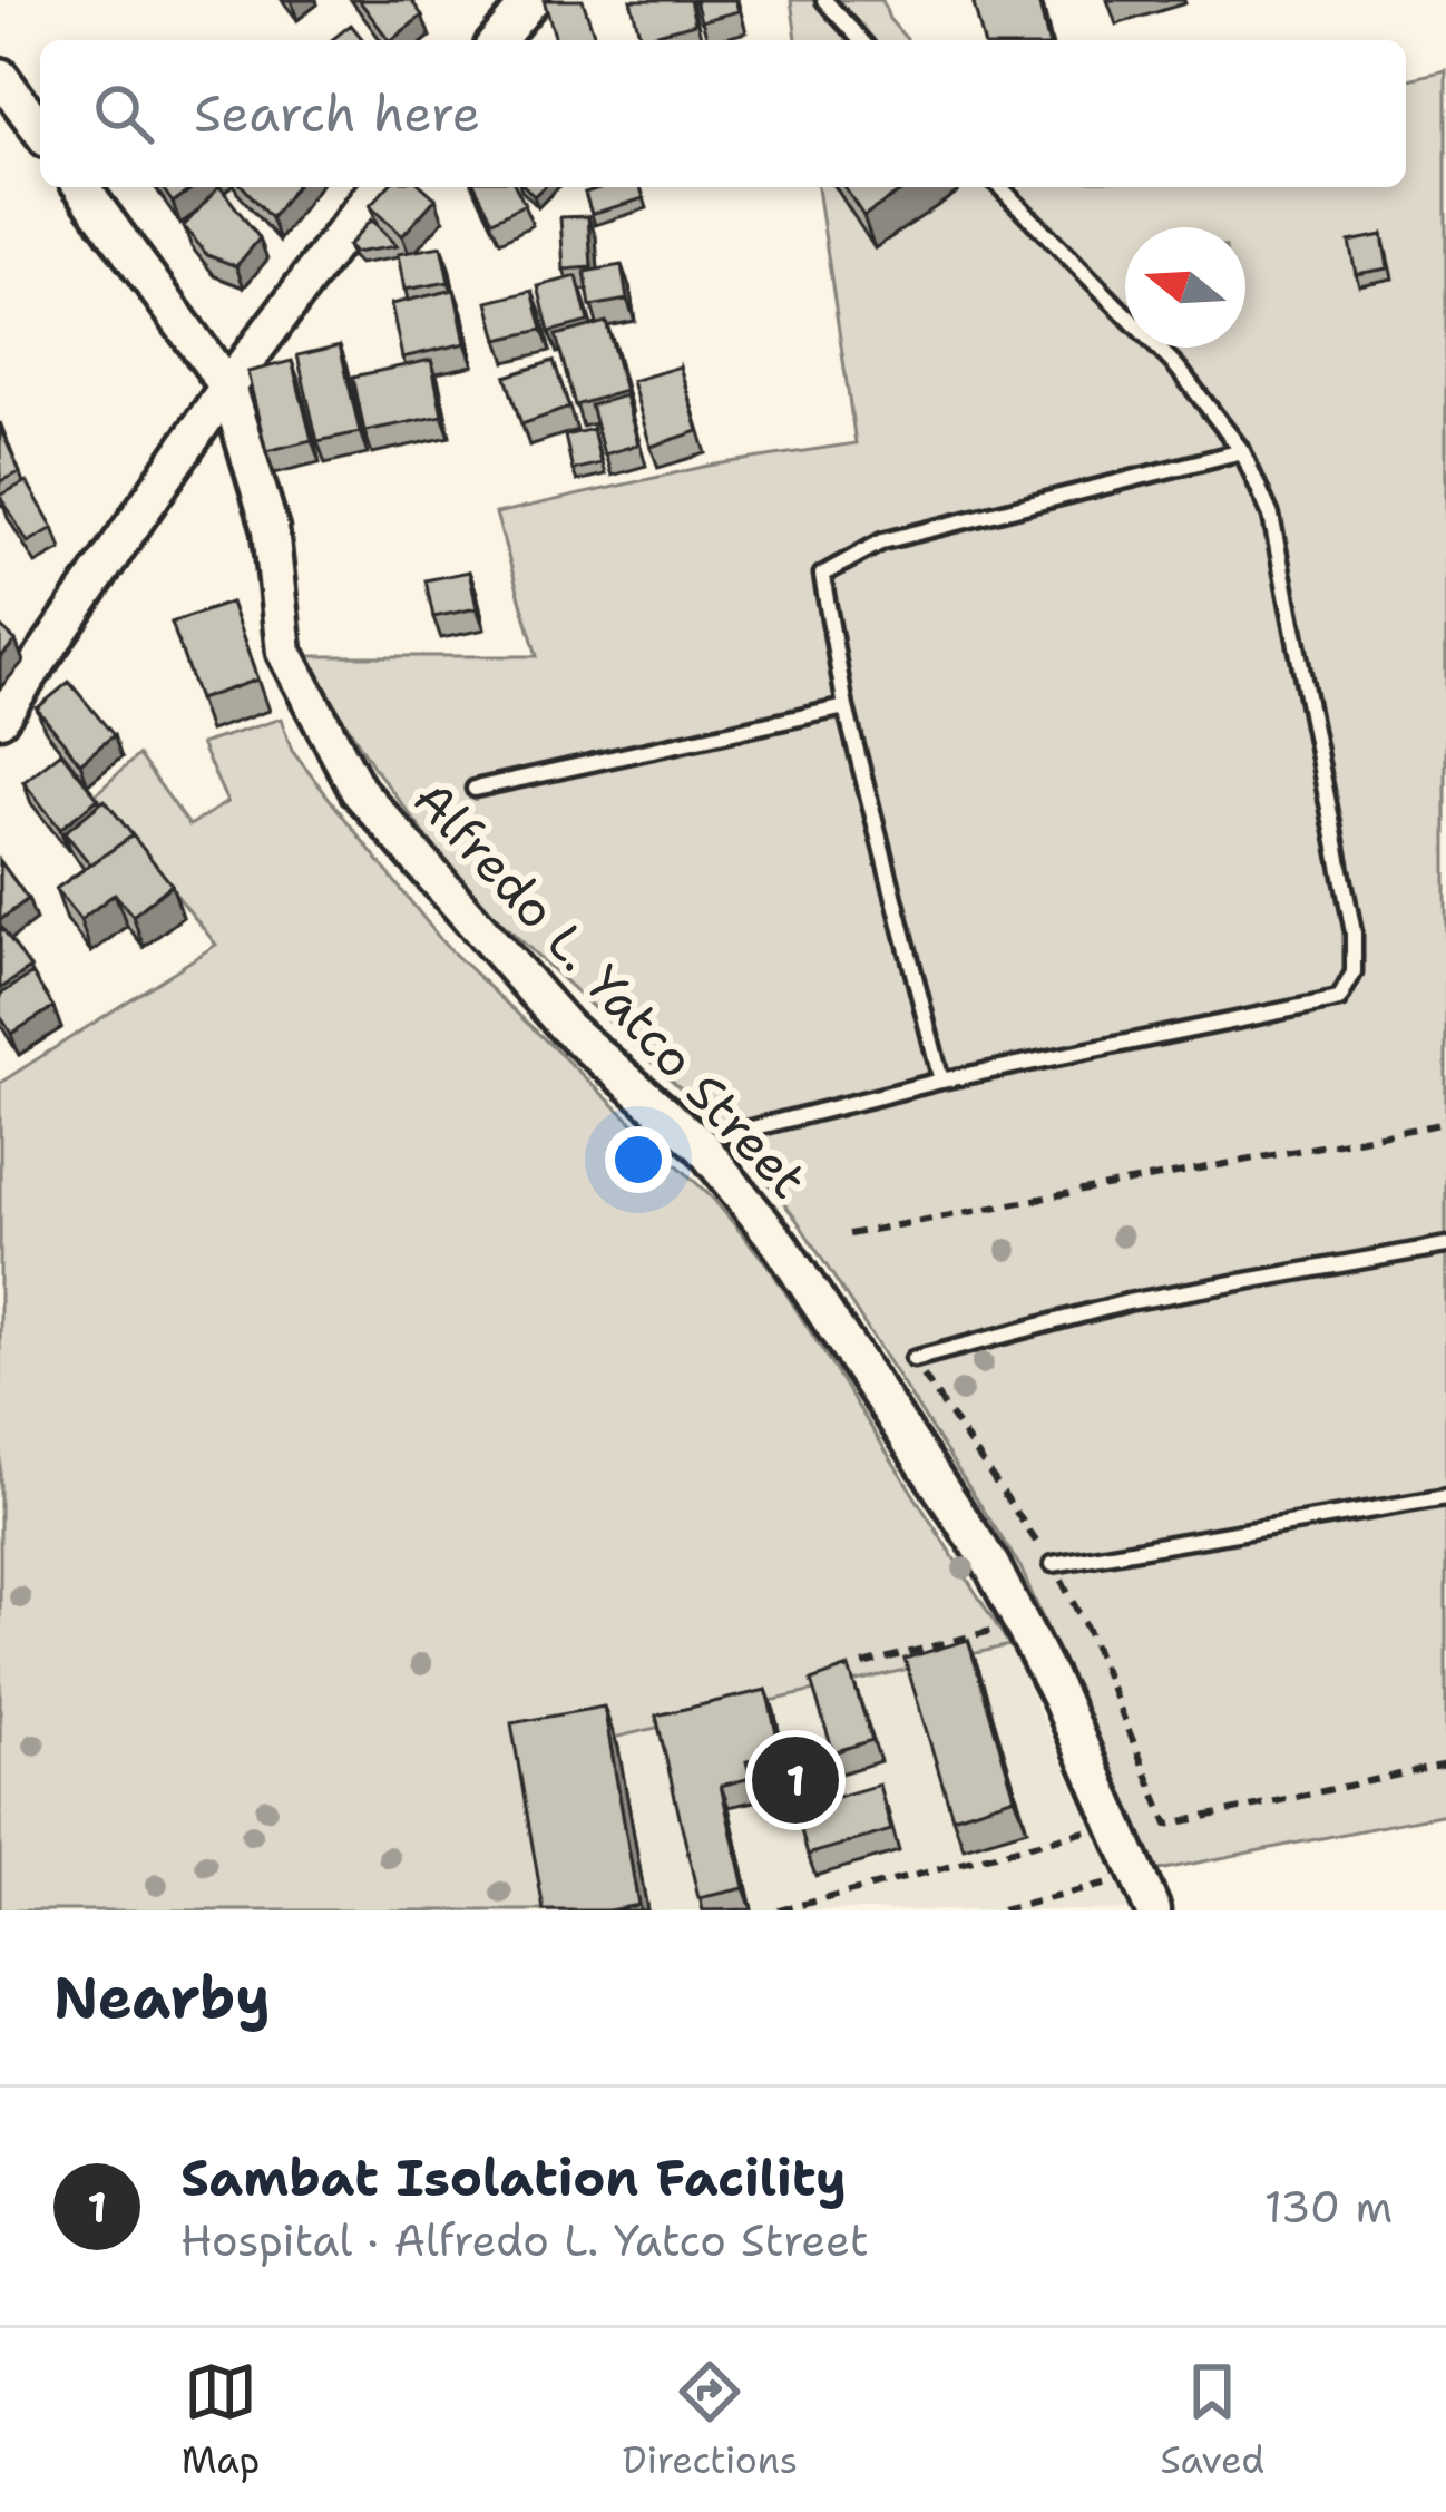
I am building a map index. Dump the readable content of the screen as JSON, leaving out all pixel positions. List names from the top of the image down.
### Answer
{
  "streets": {
    "street": ["Alfredo L. Yatco Street"]
  },
  "north": "left",
  "page": {
    "search": "Search here",
    "pins": "1",
    "heading": "Nearby",
    "list": [
      {
        "mark": "1",
        "name": "Sambat Isolation Facility",
        "note": "Hospital · Alfredo L. Yatco Street",
        "value": "130 m"
      }
    ],
    "nav": ["Map", "Directions", "Saved"]
  }
}
